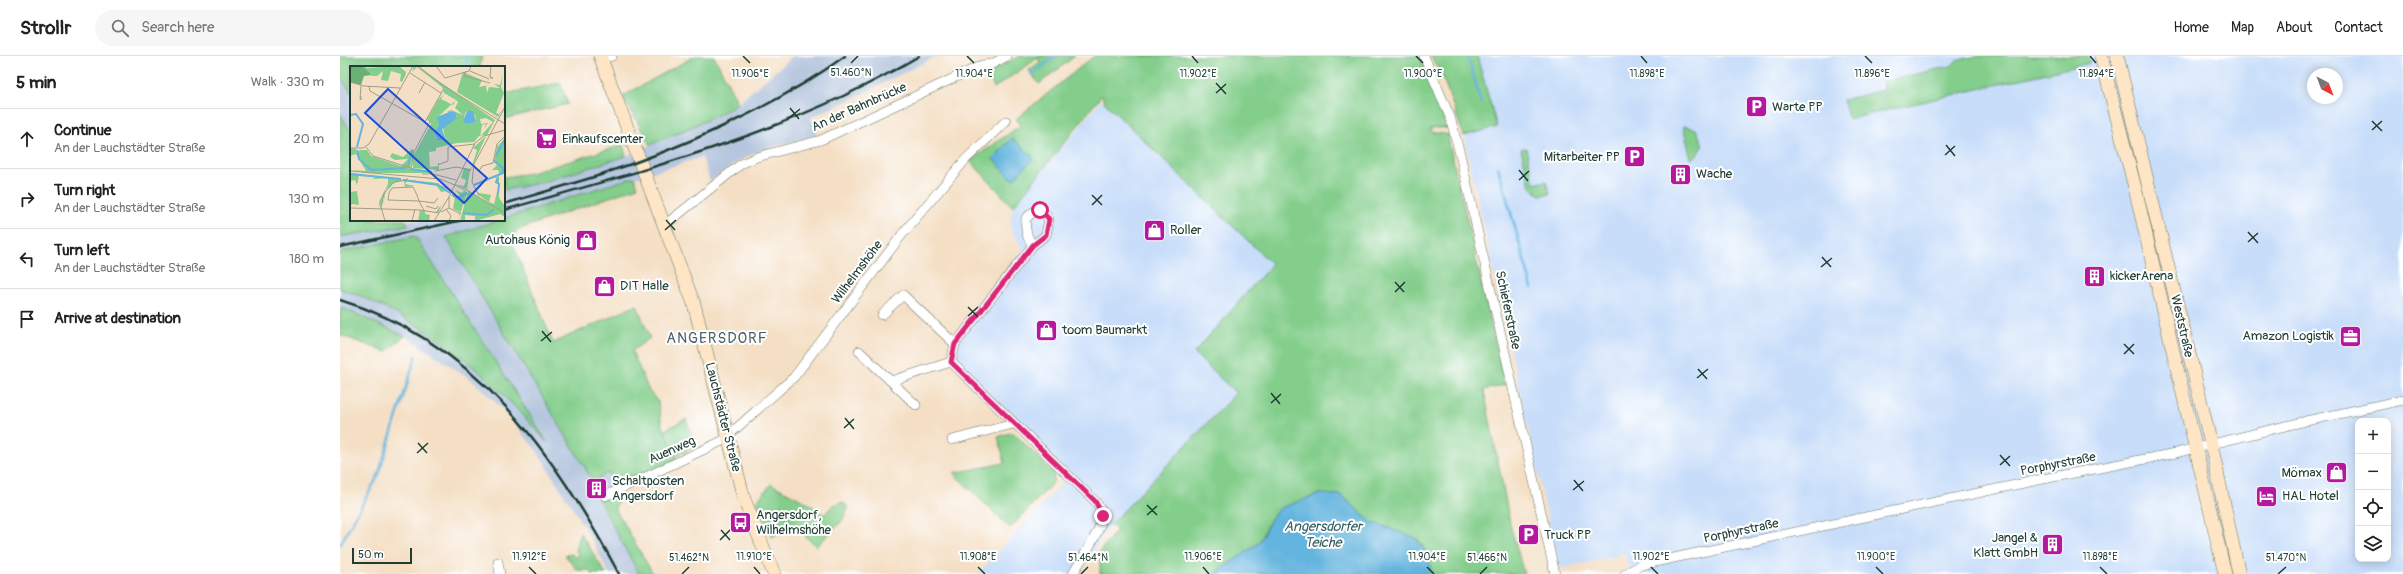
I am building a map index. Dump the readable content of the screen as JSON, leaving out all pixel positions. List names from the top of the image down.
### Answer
{
  "streets": {
    "main road": ["Weststraße", "Lauchstädter Straße"],
    "street": [
      "An der Bahnbrücke",
      "Wilhelmshöhe",
      "Schieferstraße",
      "Auenweg",
      "Porphyrstraße"
    ]
  },
  "crossings": [
    ["An der Bahnbrücke", "Lauchstädter Straße"],
    ["Wilhelmshöhe", "Lauchstädter Straße"],
    ["Wilhelmshöhe", "Auenweg"],
    ["Weststraße", "Porphyrstraße"],
    ["Lauchstädter Straße", "Auenweg"]
  ],
  "districts": ["ANGERSDORF"],
  "water": ["Angersdorfer Teiche"],
  "places": {
    "parking": ["Warte PP", "Mitarbeiter PP", "Truck PP"],
    "supermarket": ["Einkaufscenter"],
    "building": [
      "Wache",
      "kickerArena",
      "Schaltposten Angersdorf",
      "Jangel & Klatt GmbH"
    ],
    "shop": [
      "Roller",
      "Autohaus König",
      "DIT Halle",
      "toom Baumarkt",
      "Mömax"
    ],
    "office": ["Amazon Logistik"],
    "hotel": ["HAL Hotel"],
    "bus stop": ["Angersdorf, Wilhelmshöhe"]
  },
  "scale_bar": "50 m",
  "north": "bottom right",
  "page": {
    "header": "Strollr",
    "search": "Search here",
    "nav": [
      "Home",
      "Map",
      "About",
      "Contact"
    ],
    "heading": ["5 min", "Walk · 330 m"],
    "list": [
      ["Continue", "An der Lauchstädter Straße", "20 m"],
      ["Turn right", "An der Lauchstädter Straße", "130 m"],
      ["Turn left", "An der Lauchstädter Straße", "180 m"],
      "Arrive at destination"
    ],
    "map_buttons": ["+", "−"],
    "scale": "50 m"
  },
  "coordinates": [
    "51.460°N",
    "11.906°E",
    "11.904°E",
    "11.902°E",
    "11.900°E",
    "11.898°E",
    "11.896°E",
    "11.894°E",
    "11.912°E",
    "11.910°E",
    "11.908°E",
    "51.462°N",
    "51.464°N",
    "51.466°N",
    "51.470°N"
  ]
}
